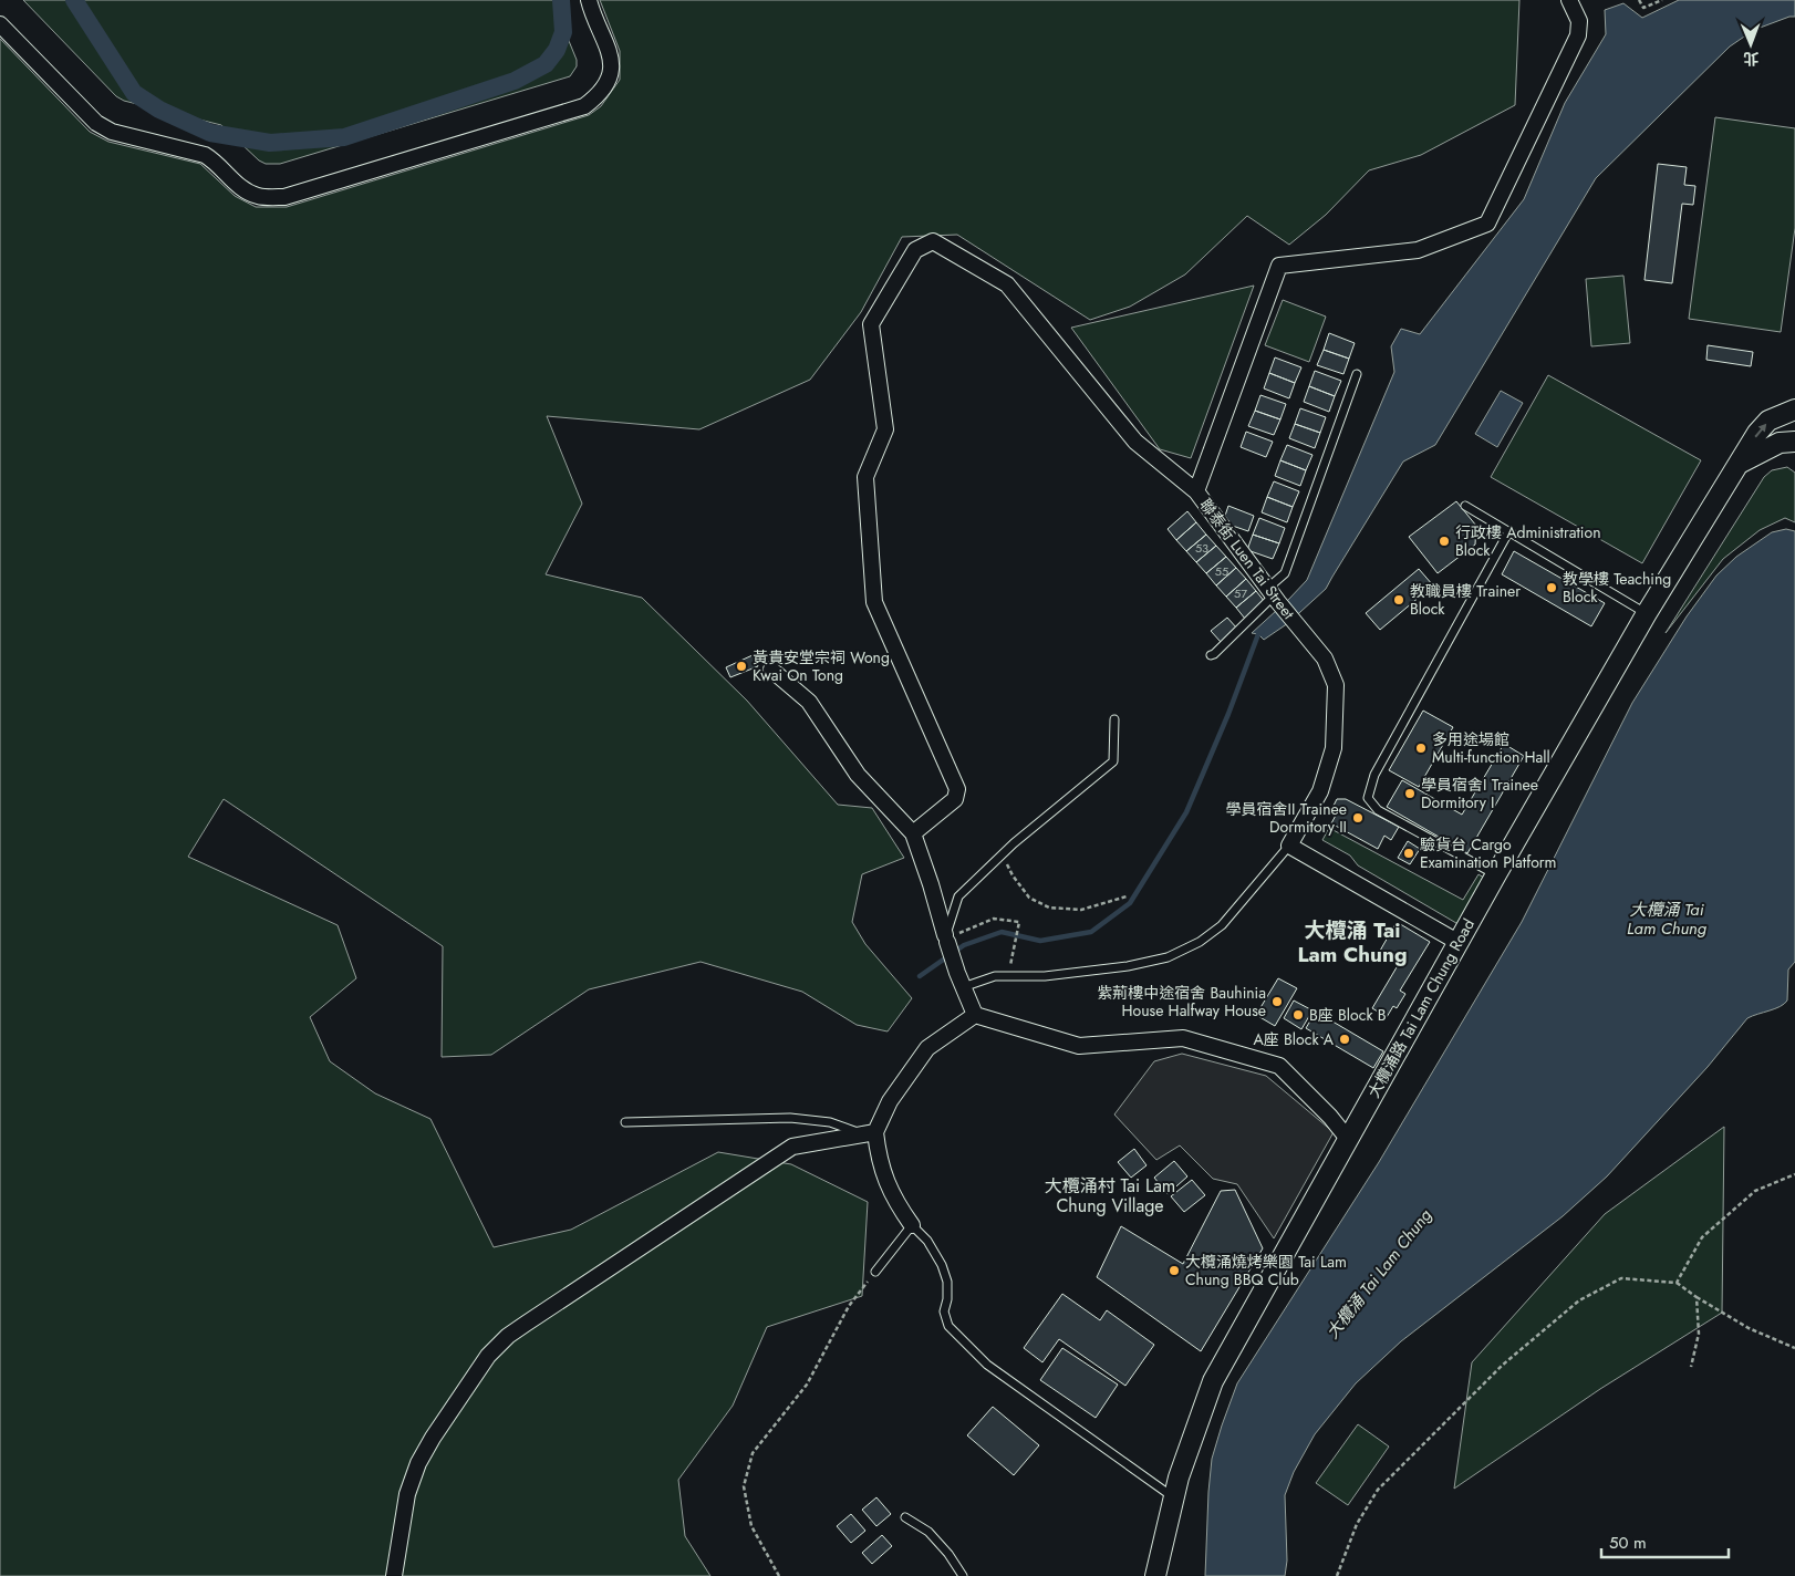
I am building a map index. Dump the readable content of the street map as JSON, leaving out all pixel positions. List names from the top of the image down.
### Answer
{
  "streets": {
    "street": ["聯泰街 Luen Tai Street", "大欖涌路 Tai Lam Chung Road"]
  },
  "districts": ["大欖涌 Tai Lam Chung", "大欖涌村 Tai Lam Chung Village"],
  "water": ["大欖涌 Tai Lam Chung"],
  "places": [
    "行政樓 Administration Block",
    "教學樓 Teaching Block",
    "教職員樓 Trainer Block",
    "黃貴安堂宗祠 Wong Kwai On Tong",
    "多用途場館 Multi-function Hall",
    "學員宿舍I Trainee Dormitory I",
    "學員宿舍II Trainee Dormitory II",
    "驗貨台 Cargo Examination Platform",
    "紫荊樓中途宿舍 Bauhinia House Halfway House",
    "B座 Block B",
    "A座 Block A",
    "大欖涌燒烤樂園 Tai Lam Chung BBQ Club"
  ],
  "house_numbers": ["53", "55", "57"],
  "scale_bar": "50 m",
  "north": "bottom"
}
